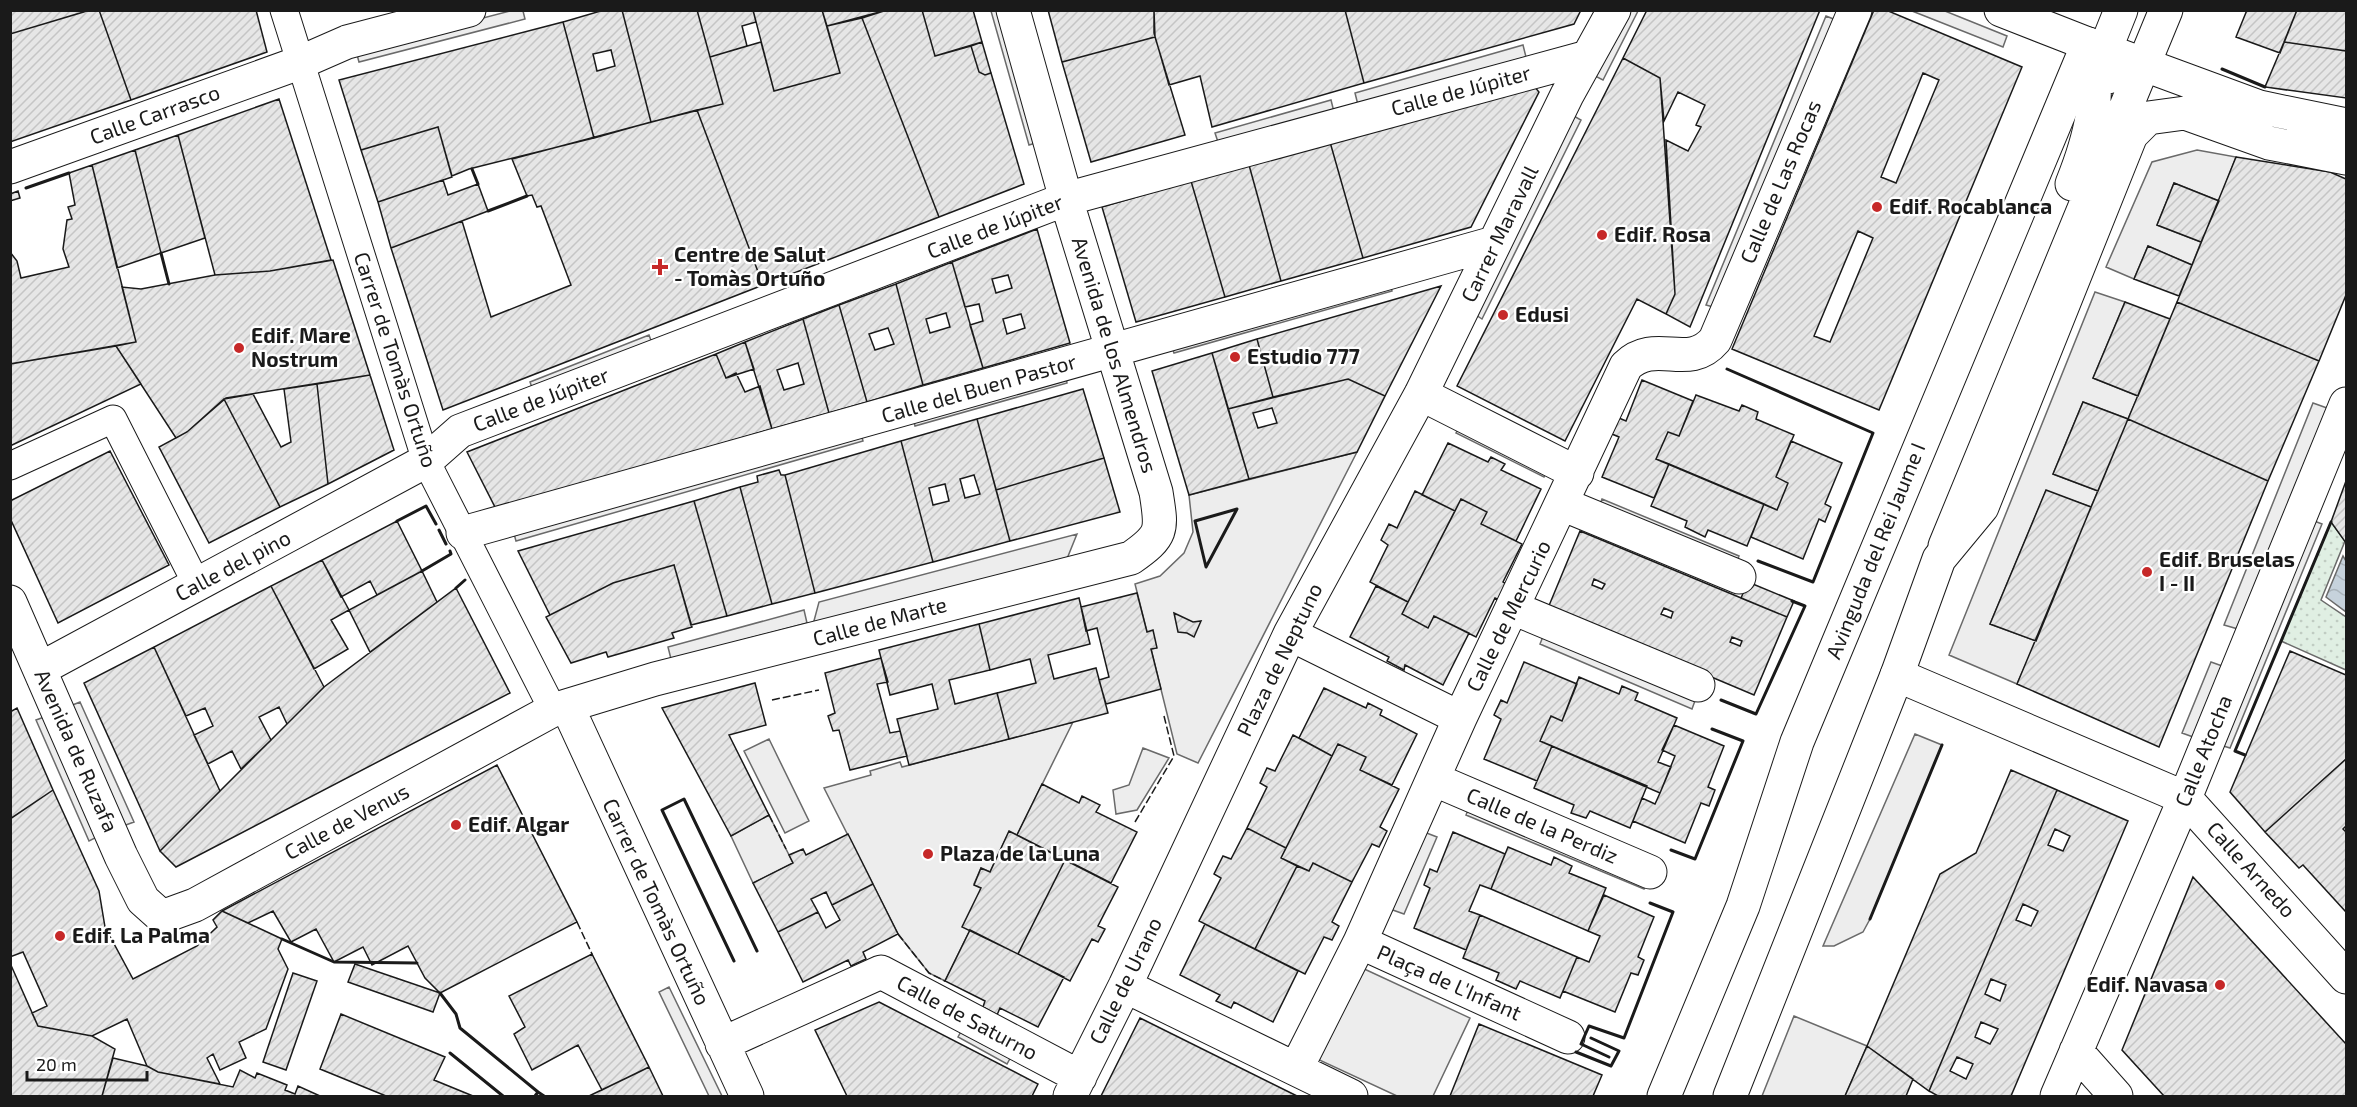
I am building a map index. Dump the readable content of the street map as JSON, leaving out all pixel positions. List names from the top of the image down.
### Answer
{
  "streets": {
    "street": [
      "Calle de Júpiter",
      "Calle Carrasco",
      "Calle de Las Rocas",
      "Carrer Maravall",
      "Avenida de los Almendros",
      "Carrer de Tomàs Ortuño",
      "Calle del Buen Pastor",
      "Avinguda del Rei Jaume I",
      "Calle del pino",
      "Calle de Mercurio",
      "Calle de Marte",
      "Plaza de Neptuno",
      "Avenida de Ruzafa",
      "Calle Atocha",
      "Calle de Venus",
      "Calle de la Perdiz",
      "Calle Arnedo",
      "Calle de Urano",
      "Plaça de L'Infant",
      "Calle de Saturno"
    ]
  },
  "crossings": [
    ["Calle de Júpiter", "Carrer Maravall"],
    ["Calle de Júpiter", "Avenida de los Almendros"],
    ["Calle de Júpiter", "Carrer de Tomàs Ortuño"],
    ["Calle de Júpiter", "Calle del pino"],
    ["Calle Carrasco", "Carrer de Tomàs Ortuño"],
    ["Calle de Las Rocas", "Calle de Mercurio"],
    ["Carrer Maravall", "Calle del Buen Pastor"],
    ["Carrer Maravall", "Plaza de Neptuno"],
    ["Avenida de los Almendros", "Calle del Buen Pastor"],
    ["Avenida de los Almendros", "Calle de Marte"],
    ["Carrer de Tomàs Ortuño", "Calle del Buen Pastor"],
    ["Carrer de Tomàs Ortuño", "Calle del pino"],
    ["Carrer de Tomàs Ortuño", "Calle de Marte"],
    ["Carrer de Tomàs Ortuño", "Calle de Venus"],
    ["Carrer de Tomàs Ortuño", "Calle de Saturno"],
    ["Calle del pino", "Avenida de Ruzafa"],
    ["Calle de Mercurio", "Calle de la Perdiz"],
    ["Calle de Mercurio", "Plaça de L'Infant"],
    ["Calle de Marte", "Calle de Venus"],
    ["Plaza de Neptuno", "Calle de Urano"],
    ["Avenida de Ruzafa", "Calle de Venus"],
    ["Calle Atocha", "Calle Arnedo"],
    ["Calle de Urano", "Calle de Saturno"]
  ],
  "places": {
    "other": [
      "Edif. Rocablanca",
      "Edif. Rosa",
      "Edusi",
      "Edif. Mare Nostrum",
      "Estudio 777",
      "Edif. Bruselas I - II",
      "Edif. Algar",
      "Plaza de la Luna",
      "Edif. La Palma",
      "Edif. Navasa"
    ],
    "health": ["Centre de Salut - Tomàs Ortuño"]
  },
  "scale_bar": "20 m"
}
